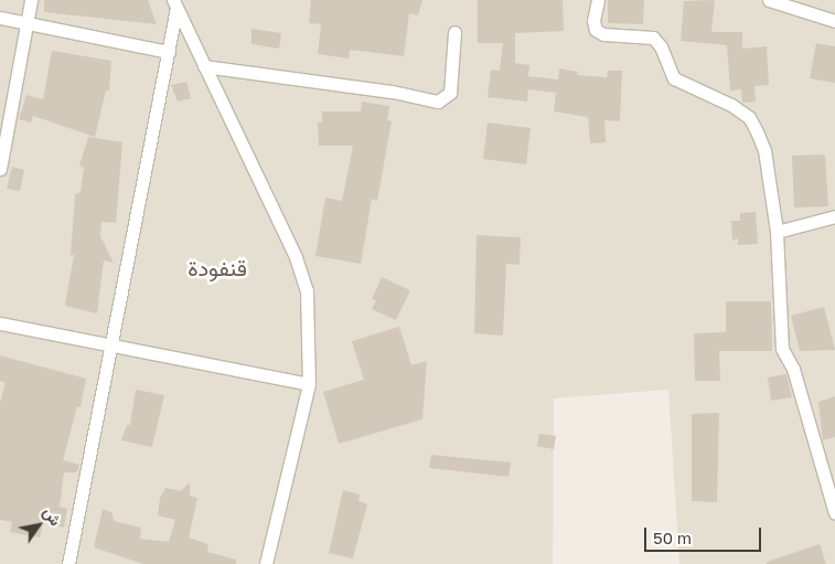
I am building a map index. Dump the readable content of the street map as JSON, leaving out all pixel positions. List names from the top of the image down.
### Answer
{
  "districts": ["قنفودة"],
  "scale_bar": "50 m",
  "north": "top right"
}
